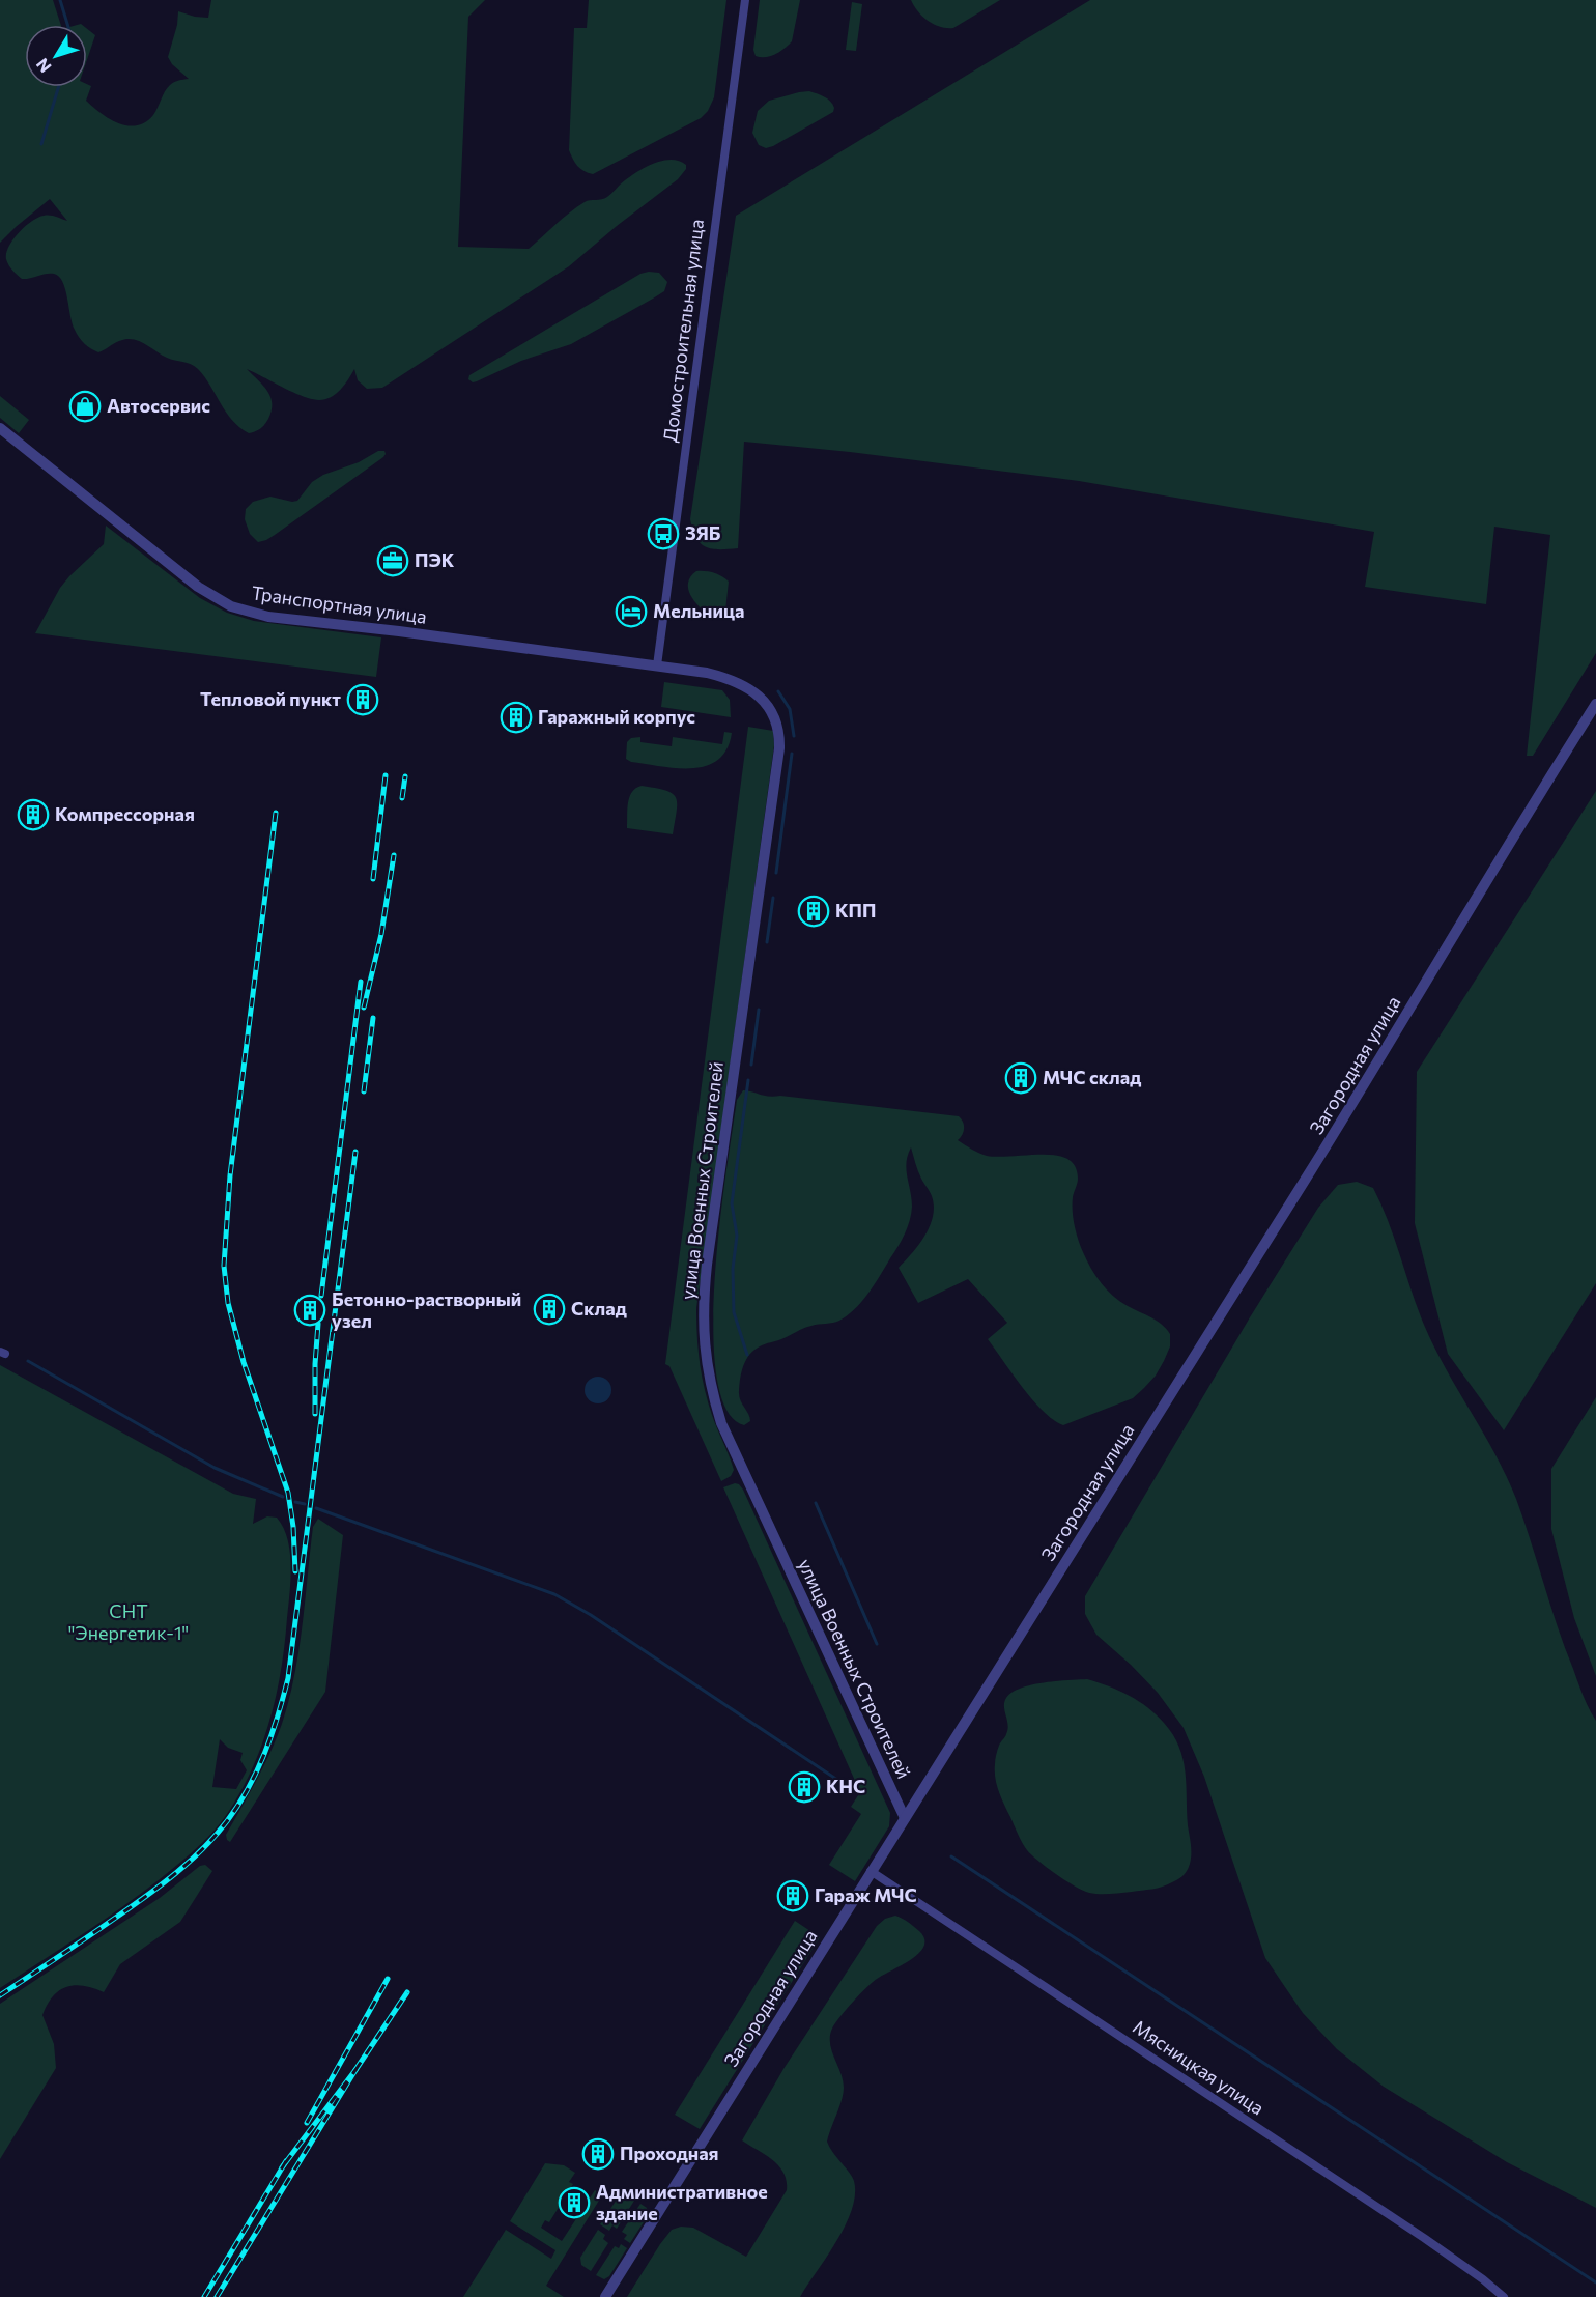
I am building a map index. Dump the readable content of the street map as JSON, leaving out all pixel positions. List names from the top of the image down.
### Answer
{
  "streets": {
    "street": [
      "Домостроительная улица",
      "Транспортная улица",
      "Загородная улица",
      "улица Военных Строителей",
      "Мясницкая улица"
    ]
  },
  "crossings": [
    ["Домостроительная улица", "Транспортная улица"],
    ["Домостроительная улица", "улица Военных Строителей"],
    ["Транспортная улица", "улица Военных Строителей"],
    ["Загородная улица", "улица Военных Строителей"],
    ["Загородная улица", "Мясницкая улица"]
  ],
  "parks": ["СНТ \"Энергетик-1\""],
  "places": {
    "shop": ["Автосервис"],
    "bus stop": ["ЗЯБ"],
    "office": ["ПЭК"],
    "hotel": ["Мельница"],
    "building": [
      "Тепловой пункт",
      "Гаражный корпус",
      "Компрессорная",
      "КПП",
      "МЧС склад",
      "Склад",
      "Бетонно-растворный узел",
      "КНС",
      "Гараж МЧС",
      "Проходная",
      "Административное здание"
    ]
  },
  "north": "bottom left"
}
